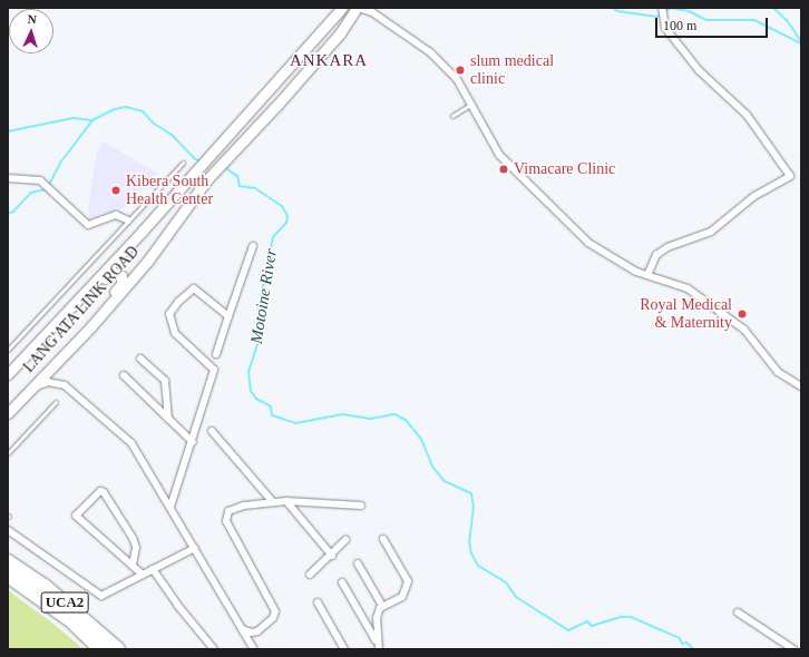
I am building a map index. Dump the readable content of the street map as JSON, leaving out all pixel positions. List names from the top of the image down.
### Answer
{
  "streets": {
    "highway": ["UCA2"],
    "main road": ["LANG'ATA LINK ROAD"]
  },
  "districts": ["ANKARA"],
  "water": ["Motoine River"],
  "places": [
    "slum medical clinic",
    "Vimacare Clinic",
    "Kibera South Health Center",
    "Royal Medical & Maternity"
  ],
  "scale_bar": "100 m",
  "north": "top"
}
